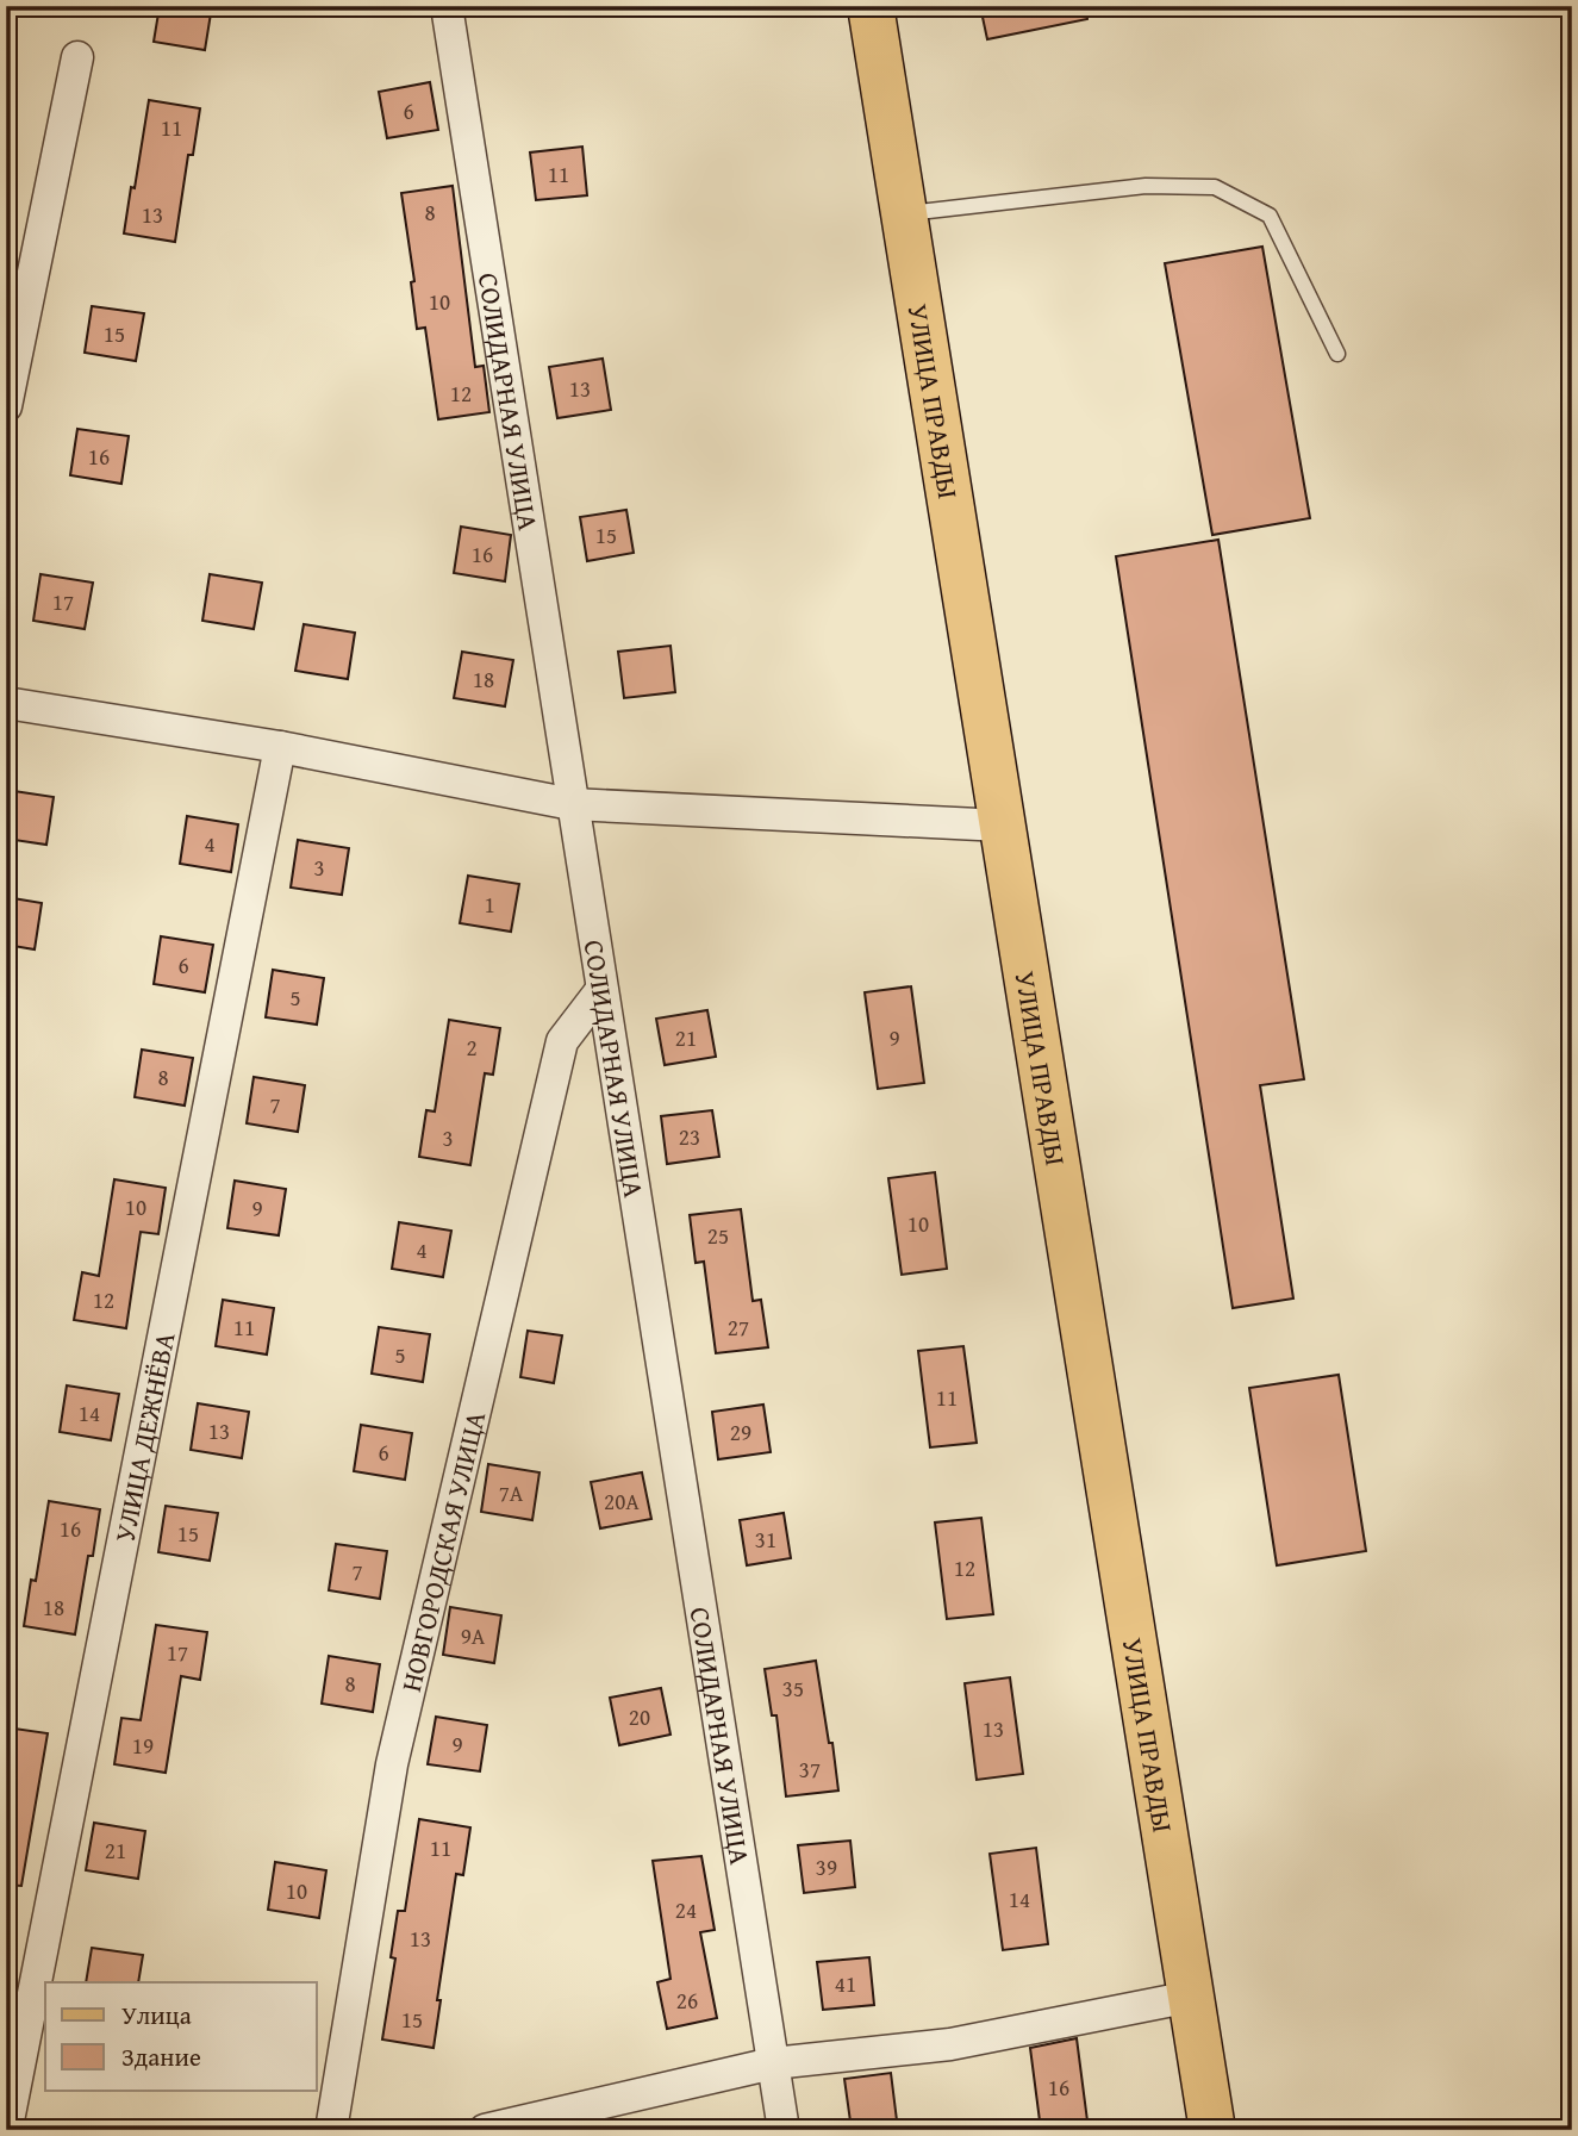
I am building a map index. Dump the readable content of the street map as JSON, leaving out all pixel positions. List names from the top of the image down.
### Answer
{
  "streets": {
    "main road": ["УЛИЦА ПРАВДЫ"],
    "street": ["СОЛИДАРНАЯ УЛИЦА", "УЛИЦА ДЕЖНЁВА", "НОВГОРОДСКАЯ УЛИЦА"]
  },
  "crossings": [
    ["СОЛИДАРНАЯ УЛИЦА", "НОВГОРОДСКАЯ УЛИЦА"]
  ],
  "house_numbers": [
    "6",
    "11",
    "11",
    "8",
    "13",
    "10",
    "15",
    "13",
    "12",
    "16",
    "15",
    "16",
    "17",
    "18",
    "4",
    "3",
    "1",
    "6",
    "5",
    "21",
    "9",
    "2",
    "8",
    "7",
    "23",
    "3",
    "10",
    "9",
    "10",
    "25",
    "4",
    "12",
    "11",
    "27",
    "5",
    "11",
    "14",
    "13",
    "29",
    "6",
    "7А",
    "20А",
    "16",
    "15",
    "31",
    "12",
    "7",
    "18",
    "9А",
    "17",
    "8",
    "35",
    "20",
    "13",
    "9",
    "19",
    "37",
    "11",
    "21",
    "39",
    "10",
    "14",
    "24",
    "13",
    "41",
    "26",
    "15",
    "16"
  ],
  "legend": ["Улица", "Здание"]
}
